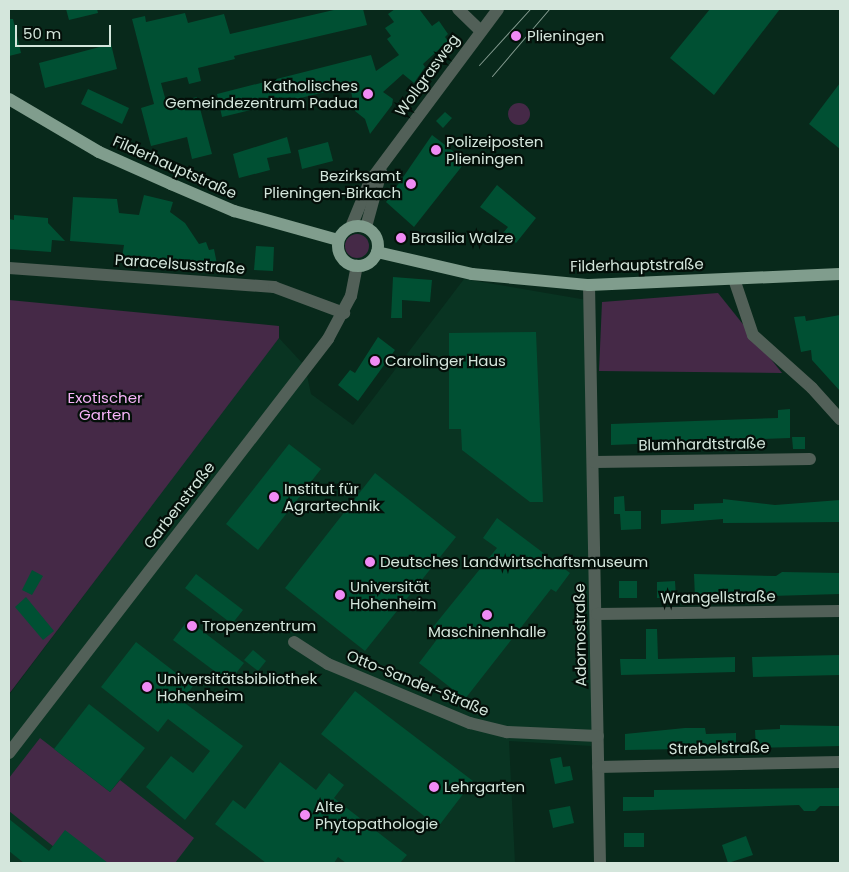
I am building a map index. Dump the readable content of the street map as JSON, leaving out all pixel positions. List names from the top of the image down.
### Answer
{
  "streets": {
    "main road": ["Filderhauptstraße"],
    "street": [
      "Wollgrasweg",
      "Paracelsusstraße",
      "Blumhardtstraße",
      "Garbenstraße",
      "Wrangellstraße",
      "Adornostraße",
      "Otto-Sander-Straße",
      "Strebelstraße"
    ]
  },
  "crossings": [
    ["Wollgrasweg", "Filderhauptstraße"],
    ["Wollgrasweg", "Garbenstraße"],
    ["Filderhauptstraße", "Garbenstraße"],
    ["Filderhauptstraße", "Adornostraße"],
    ["Paracelsusstraße", "Garbenstraße"],
    ["Blumhardtstraße", "Adornostraße"],
    ["Wrangellstraße", "Adornostraße"],
    ["Adornostraße", "Otto-Sander-Straße"],
    ["Adornostraße", "Strebelstraße"]
  ],
  "parks": ["Exotischer Garten"],
  "places": [
    "Plieningen",
    "Katholisches Gemeindezentrum Padua",
    "Polizeiposten Plieningen",
    "Bezirksamt Plieningen‐Birkach",
    "Brasilia Walze",
    "Carolinger Haus",
    "Institut für Agrartechnik",
    "Deutsches Landwirtschaftsmuseum",
    "Universität Hohenheim",
    "Maschinenhalle",
    "Tropenzentrum",
    "Universitätsbibliothek Hohenheim",
    "Lehrgarten",
    "Alte Phytopathologie"
  ],
  "scale_bar": "50 m"
}
